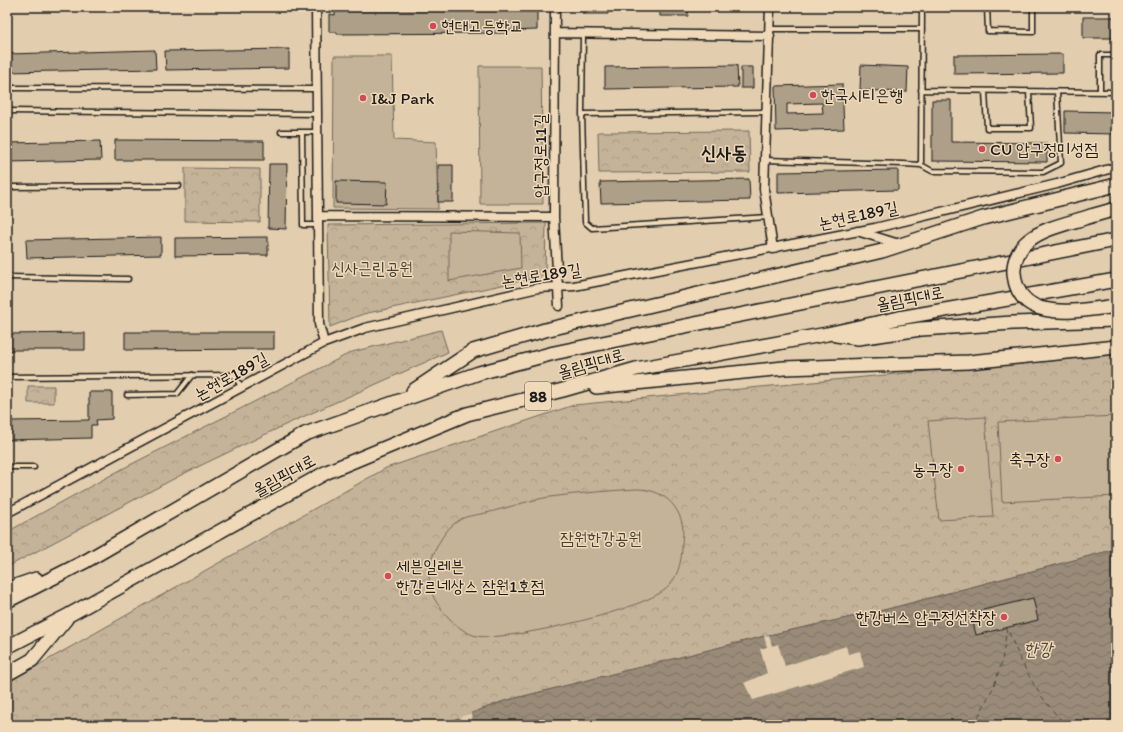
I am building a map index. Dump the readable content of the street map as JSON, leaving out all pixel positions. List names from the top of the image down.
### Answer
{
  "streets": {
    "highway": ["올림픽대로", "88"],
    "street": ["압구정로11길", "논현로189길"]
  },
  "crossings": [
    ["압구정로11길", "논현로189길"]
  ],
  "districts": ["신사동"],
  "water": ["한강"],
  "parks": ["신사근린공원", "잠원한강공원"],
  "places": [
    "현대고등학교",
    "한국시티은행",
    "I&J Park",
    "CU 압구정미성점",
    "축구장",
    "농구장",
    "세븐일레븐 한강르네상스 잠원1호점",
    "한강버스 압구정선착장"
  ]
}
